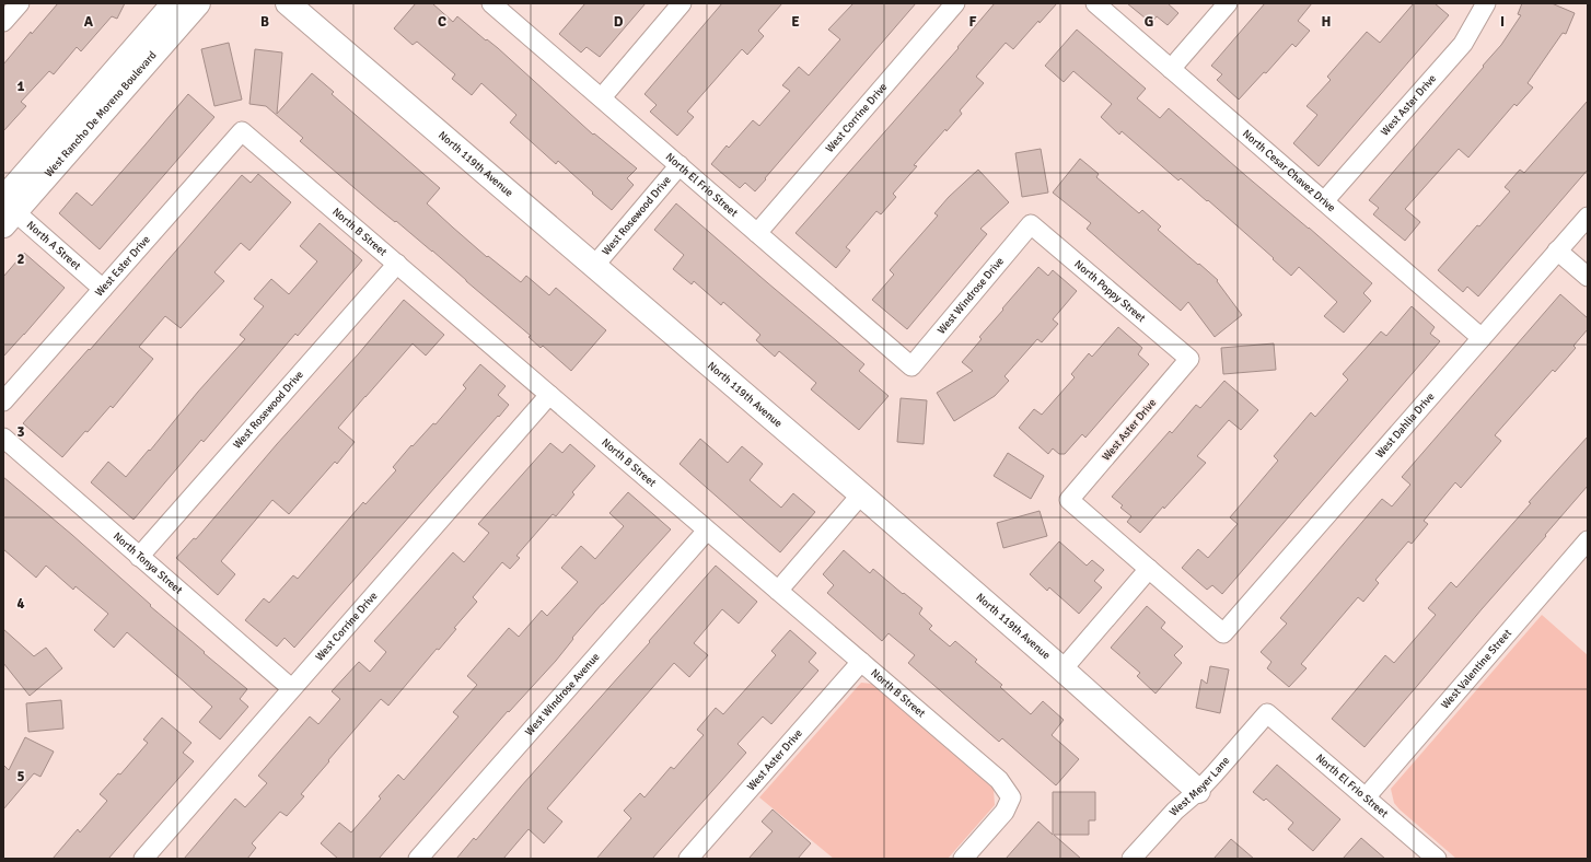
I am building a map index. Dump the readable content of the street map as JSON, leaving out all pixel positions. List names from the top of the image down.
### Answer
{
  "streets": {
    "street": [
      "West Aster Drive",
      "West Rancho De Moreno Boulevard",
      "West Corrine Drive",
      "North 119th Avenue",
      "North Cesar Chavez Drive",
      "North El Frio Street",
      "West Rosewood Drive",
      "North B Street",
      "North A Street",
      "West Ester Drive",
      "North Poppy Street",
      "West Windrose Drive",
      "West Dahlia Drive",
      "North Tonya Street",
      "West Valentine Street",
      "West Windrose Avenue",
      "West Meyer Lane"
    ]
  },
  "crossings": [
    ["West Aster Drive", "North Cesar Chavez Drive"],
    ["West Aster Drive", "North B Street"],
    ["West Aster Drive", "North Poppy Street"],
    ["West Aster Drive", "West Dahlia Drive"],
    ["West Rancho De Moreno Boulevard", "North A Street"],
    ["West Corrine Drive", "North El Frio Street"],
    ["West Corrine Drive", "North B Street"],
    ["West Corrine Drive", "North Tonya Street"],
    ["North 119th Avenue", "West Rosewood Drive"],
    ["North 119th Avenue", "West Meyer Lane"],
    ["North Cesar Chavez Drive", "West Dahlia Drive"],
    ["North El Frio Street", "West Rosewood Drive"],
    ["North El Frio Street", "West Windrose Drive"],
    ["North El Frio Street", "West Valentine Street"],
    ["North El Frio Street", "West Meyer Lane"],
    ["West Rosewood Drive", "North B Street"],
    ["West Rosewood Drive", "North Tonya Street"],
    ["North B Street", "West Ester Drive"],
    ["North B Street", "West Windrose Avenue"],
    ["North A Street", "West Ester Drive"],
    ["North Poppy Street", "West Windrose Drive"]
  ],
  "grid": {
    "columns": [
      "A",
      "B",
      "C",
      "D",
      "E",
      "F",
      "G",
      "H",
      "I"
    ],
    "rows": [
      "1",
      "2",
      "3",
      "4",
      "5"
    ]
  }
}
